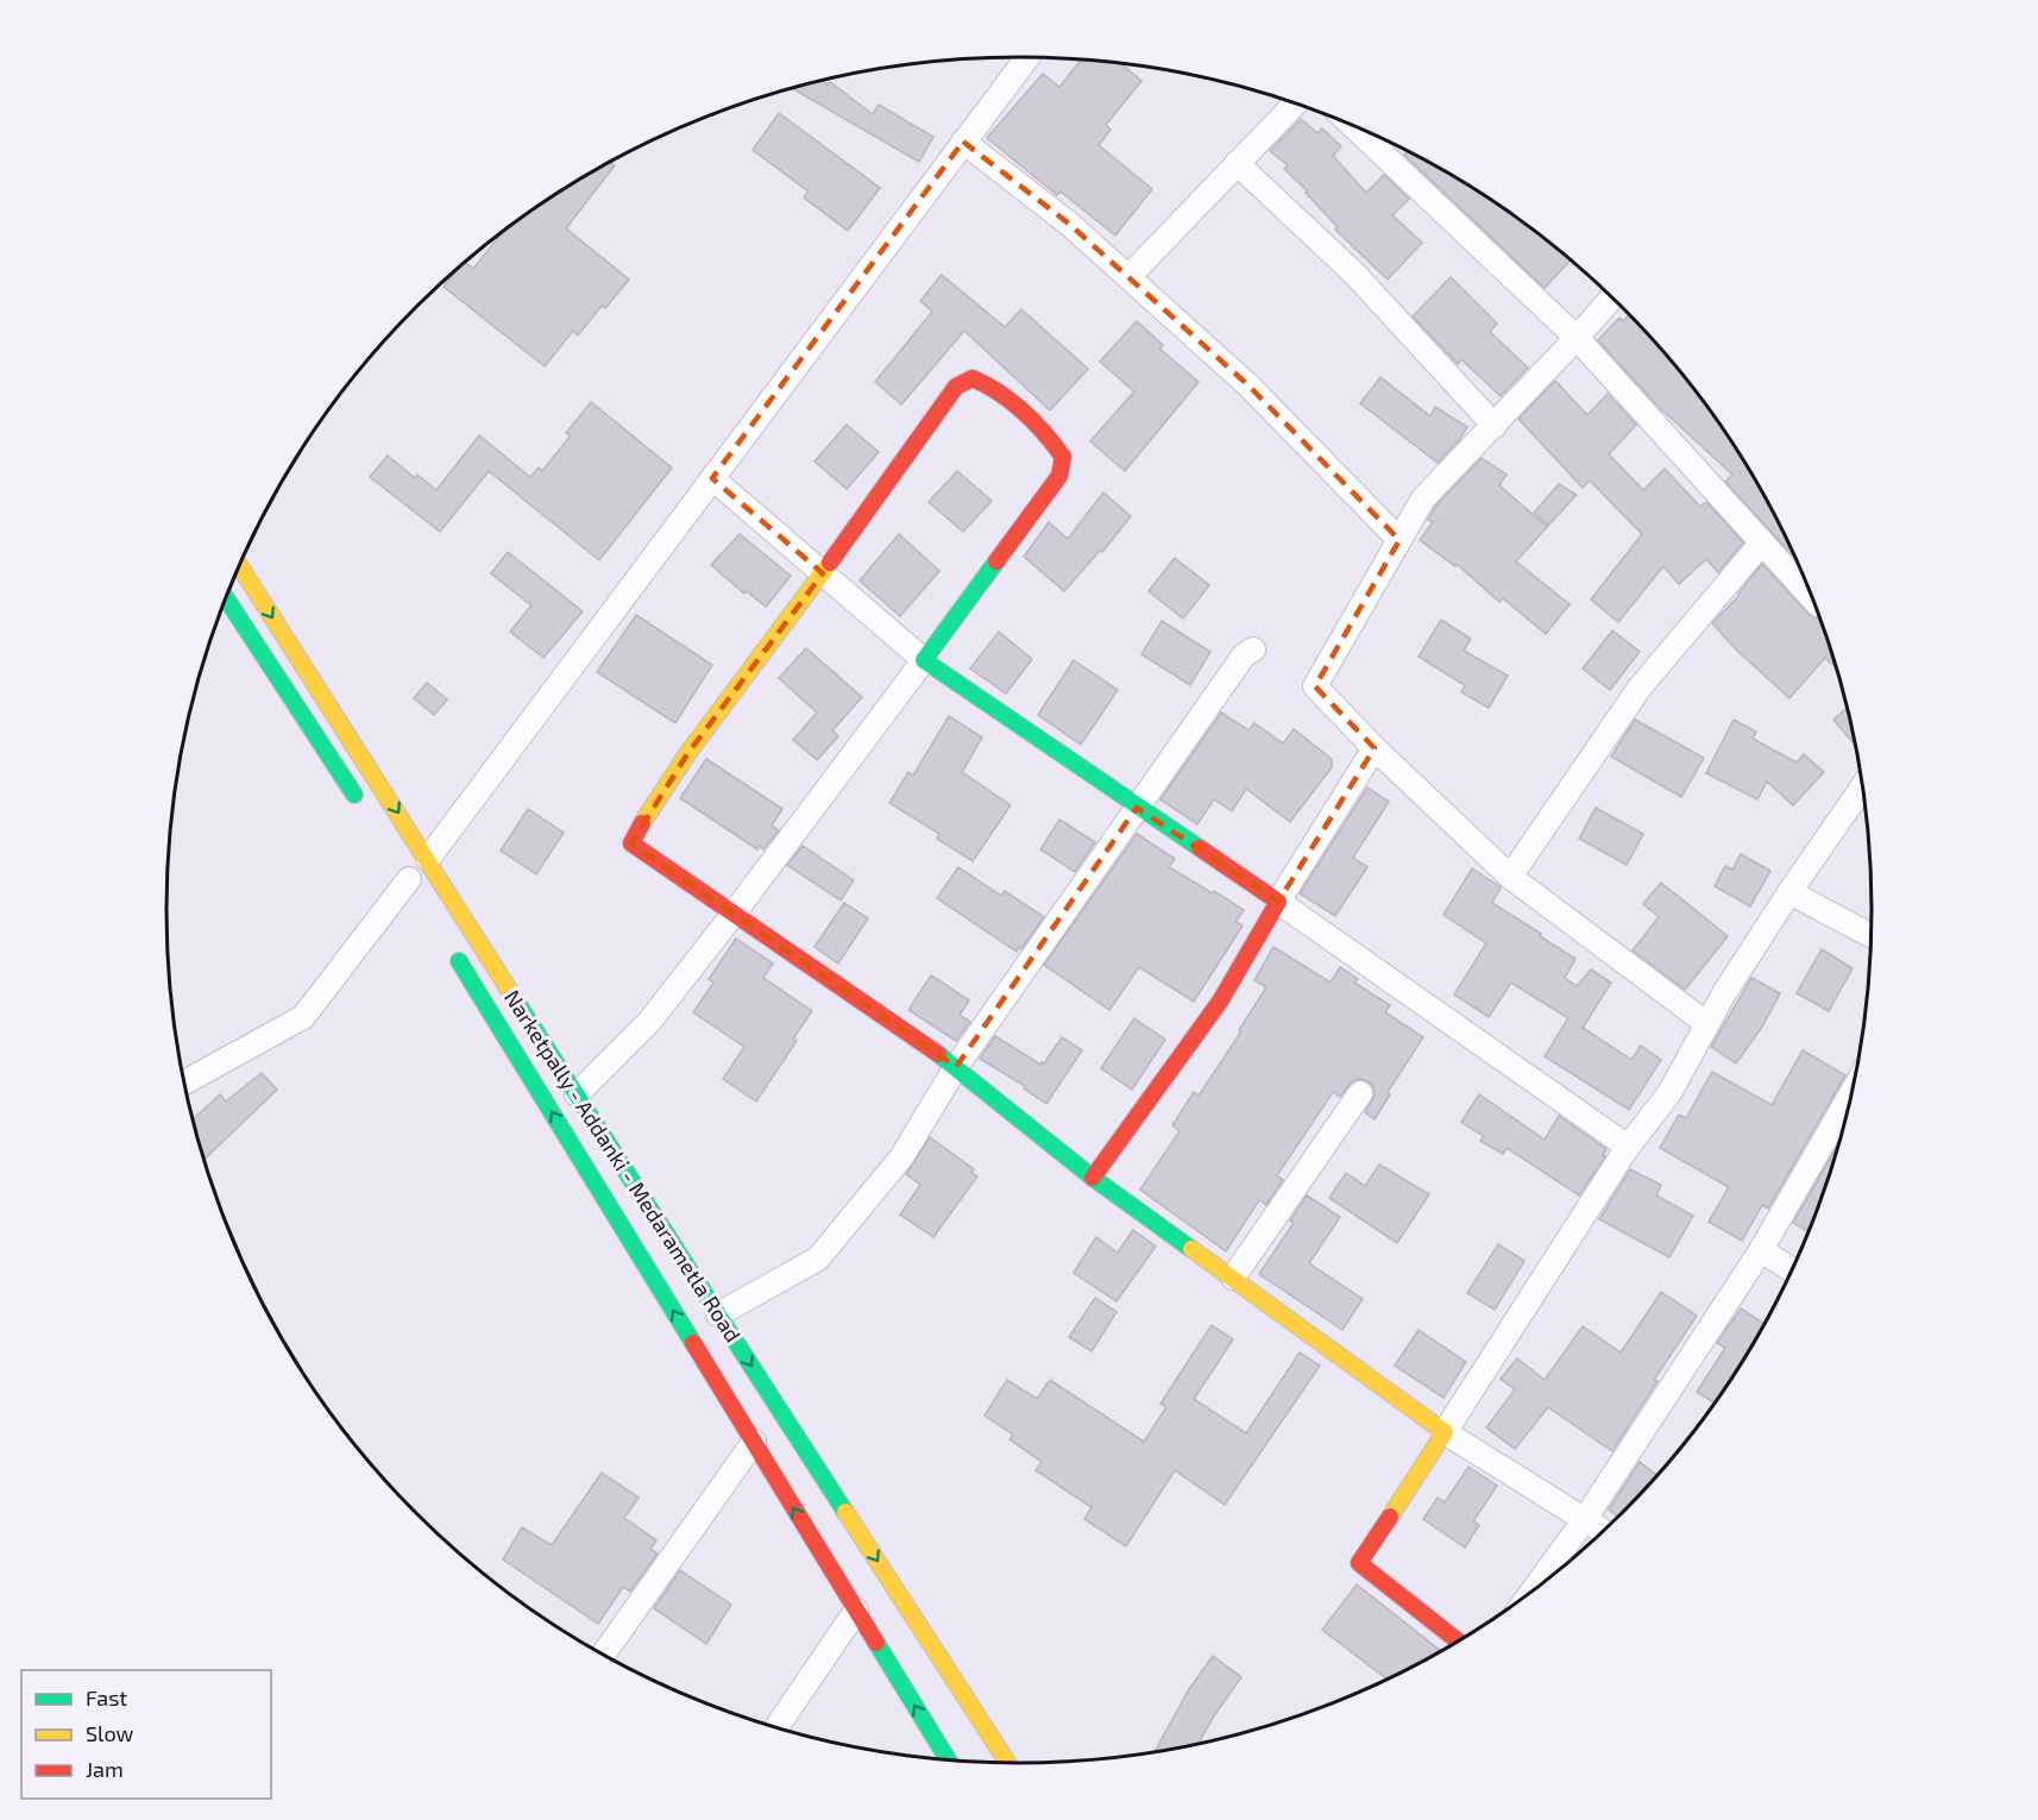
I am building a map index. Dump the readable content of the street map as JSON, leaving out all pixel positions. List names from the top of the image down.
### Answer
{
  "streets": {
    "main road": ["Narketpally - Addanki - Medarametla Road"]
  },
  "legend": ["Fast", "Slow", "Jam"]
}
